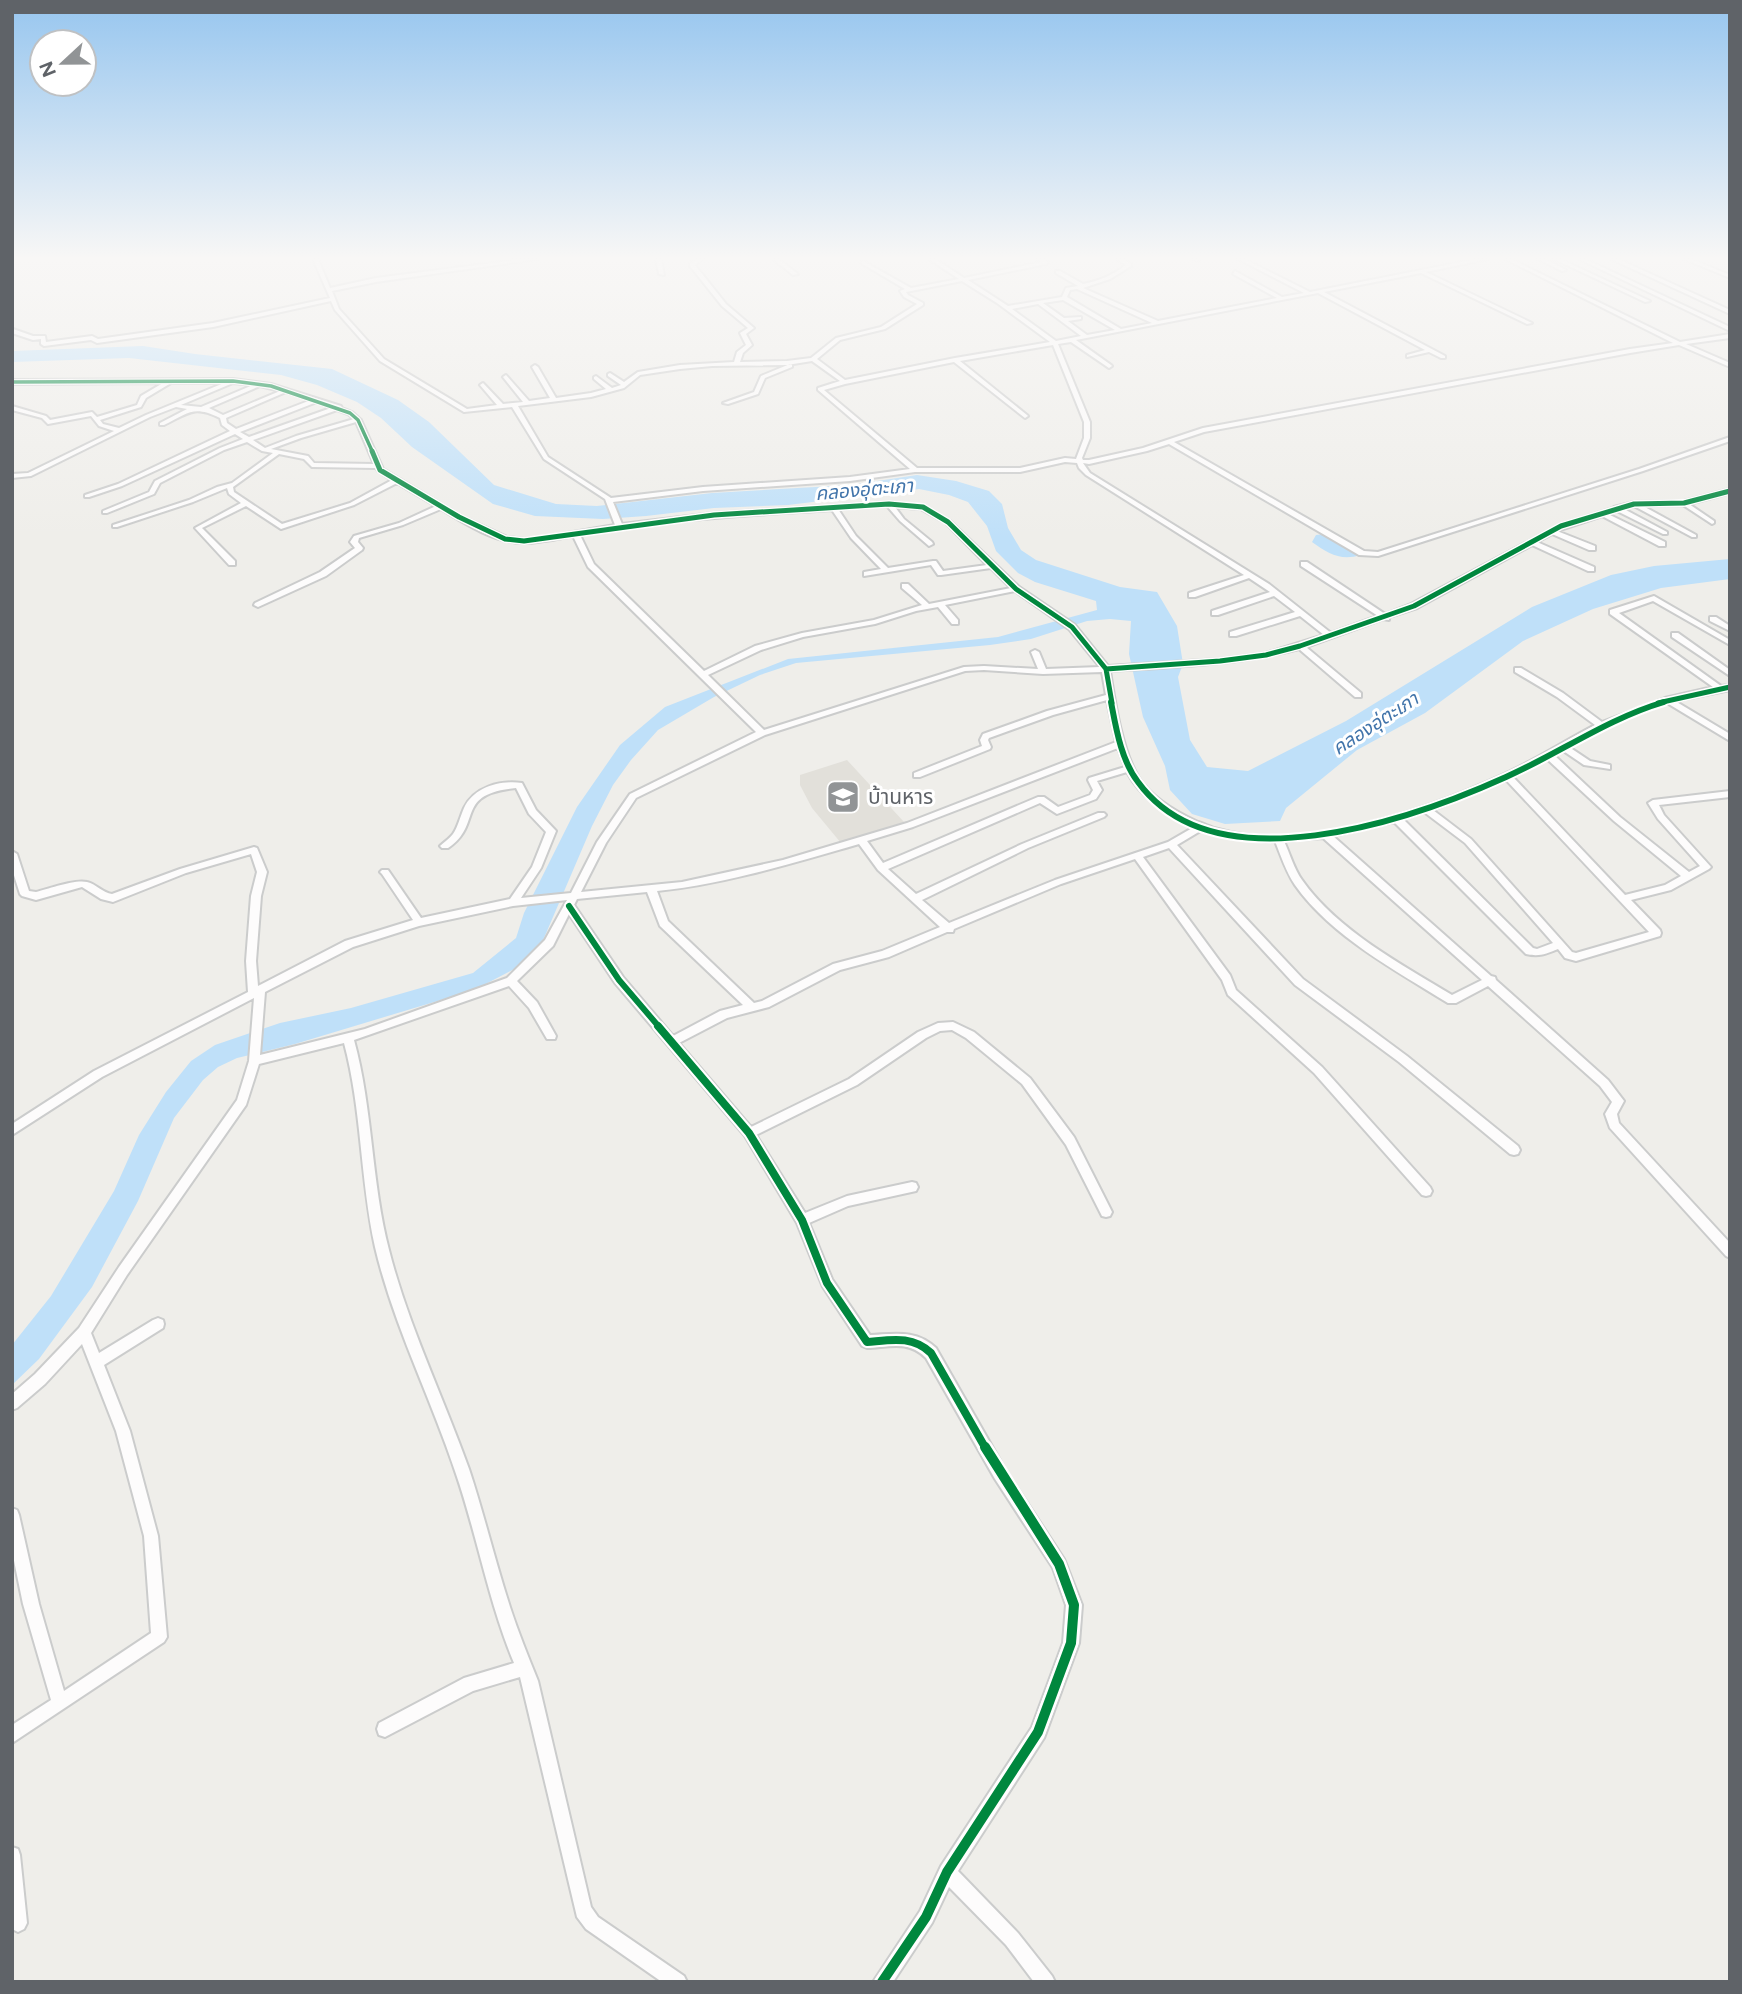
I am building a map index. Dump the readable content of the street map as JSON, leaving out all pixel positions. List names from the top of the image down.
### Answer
{
  "water": ["คลองอุ่ตะเภา"],
  "places": {
    "school or university": ["บ้านหาร"]
  },
  "north": "left"
}
